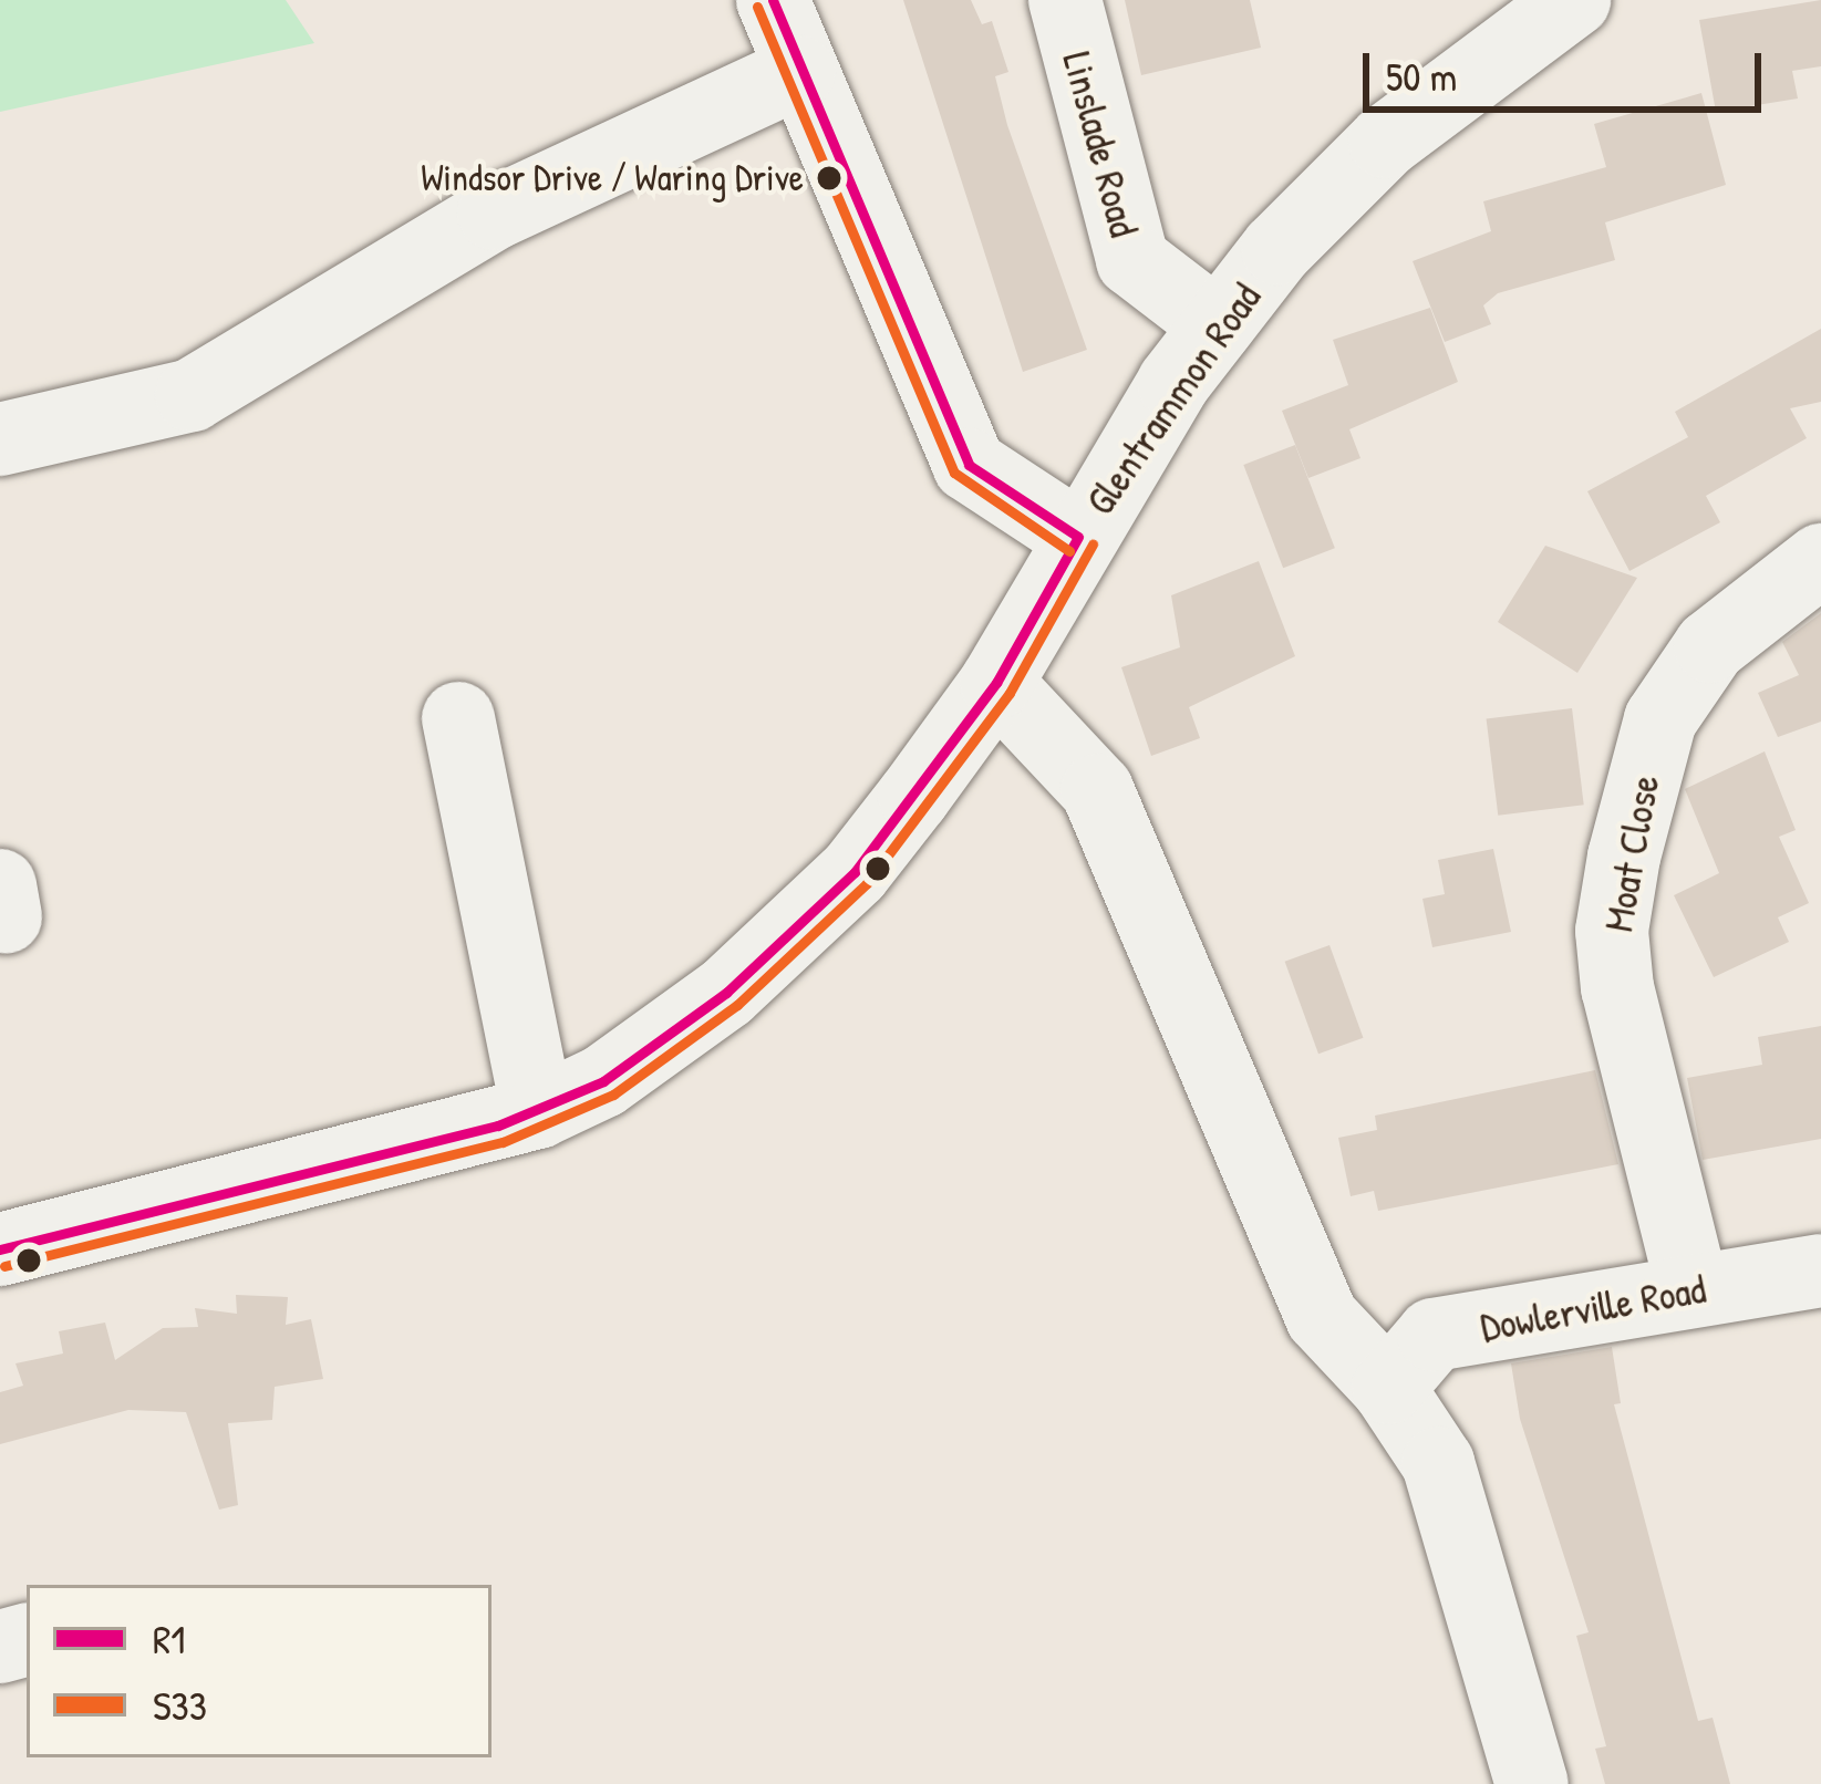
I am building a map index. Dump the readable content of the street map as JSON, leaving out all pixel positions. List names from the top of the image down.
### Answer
{
  "streets": {
    "street": [
      "Linslade Road",
      "Glentrammon Road",
      "Moat Close",
      "Dowlerville Road"
    ]
  },
  "crossings": [
    ["Linslade Road", "Glentrammon Road"],
    ["Moat Close", "Dowlerville Road"]
  ],
  "places": ["Windsor Drive / Waring Drive"],
  "lines": ["transit line R1", "transit line S33"],
  "legend": ["R1", "S33"],
  "scale_bar": "50 m"
}
